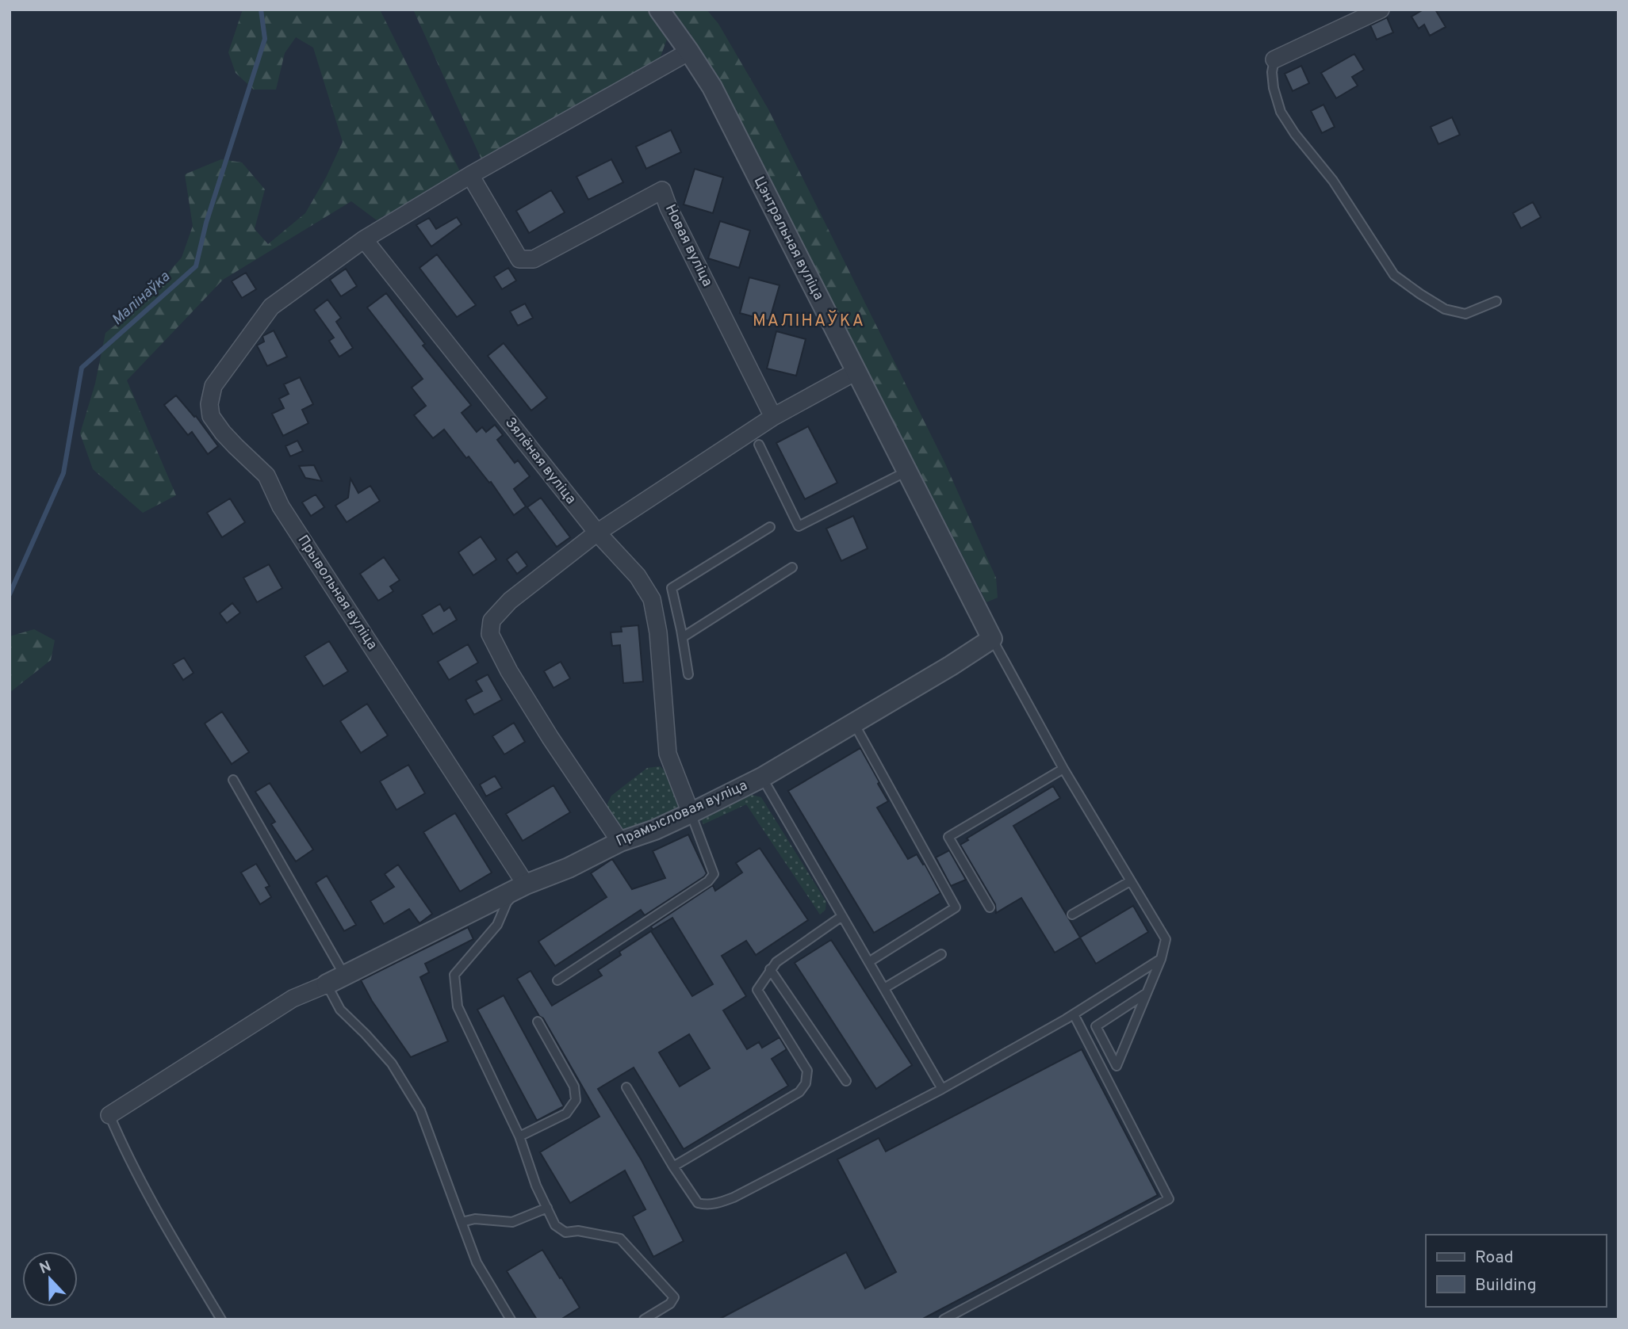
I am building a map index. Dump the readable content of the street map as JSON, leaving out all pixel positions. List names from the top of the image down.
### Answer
{
  "streets": {
    "street": [
      "Цэнтральная вуліца",
      "Новая вуліца",
      "Зялёная вуліца",
      "Прывольная вуліца",
      "Прамысловая вуліца"
    ]
  },
  "crossings": [
    ["Цэнтральная вуліца", "Прамысловая вуліца"],
    ["Зялёная вуліца", "Прывольная вуліца"],
    ["Зялёная вуліца", "Прамысловая вуліца"],
    ["Прывольная вуліца", "Прамысловая вуліца"]
  ],
  "districts": ["МАЛІНАЎКА"],
  "water": ["Малінаўка"],
  "legend": ["Road", "Building"],
  "north": "top"
}
